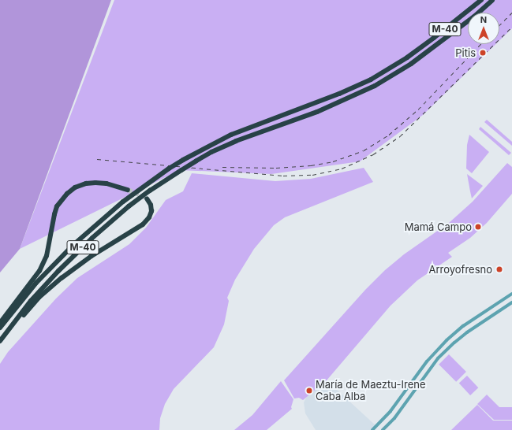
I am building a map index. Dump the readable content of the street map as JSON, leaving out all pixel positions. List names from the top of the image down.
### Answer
{
  "streets": {
    "highway": ["M-40"]
  },
  "places": [
    "Pitis",
    "Mamá Campo",
    "Arroyofresno",
    "María de Maeztu-Irene Caba Alba"
  ],
  "north": "top"
}
